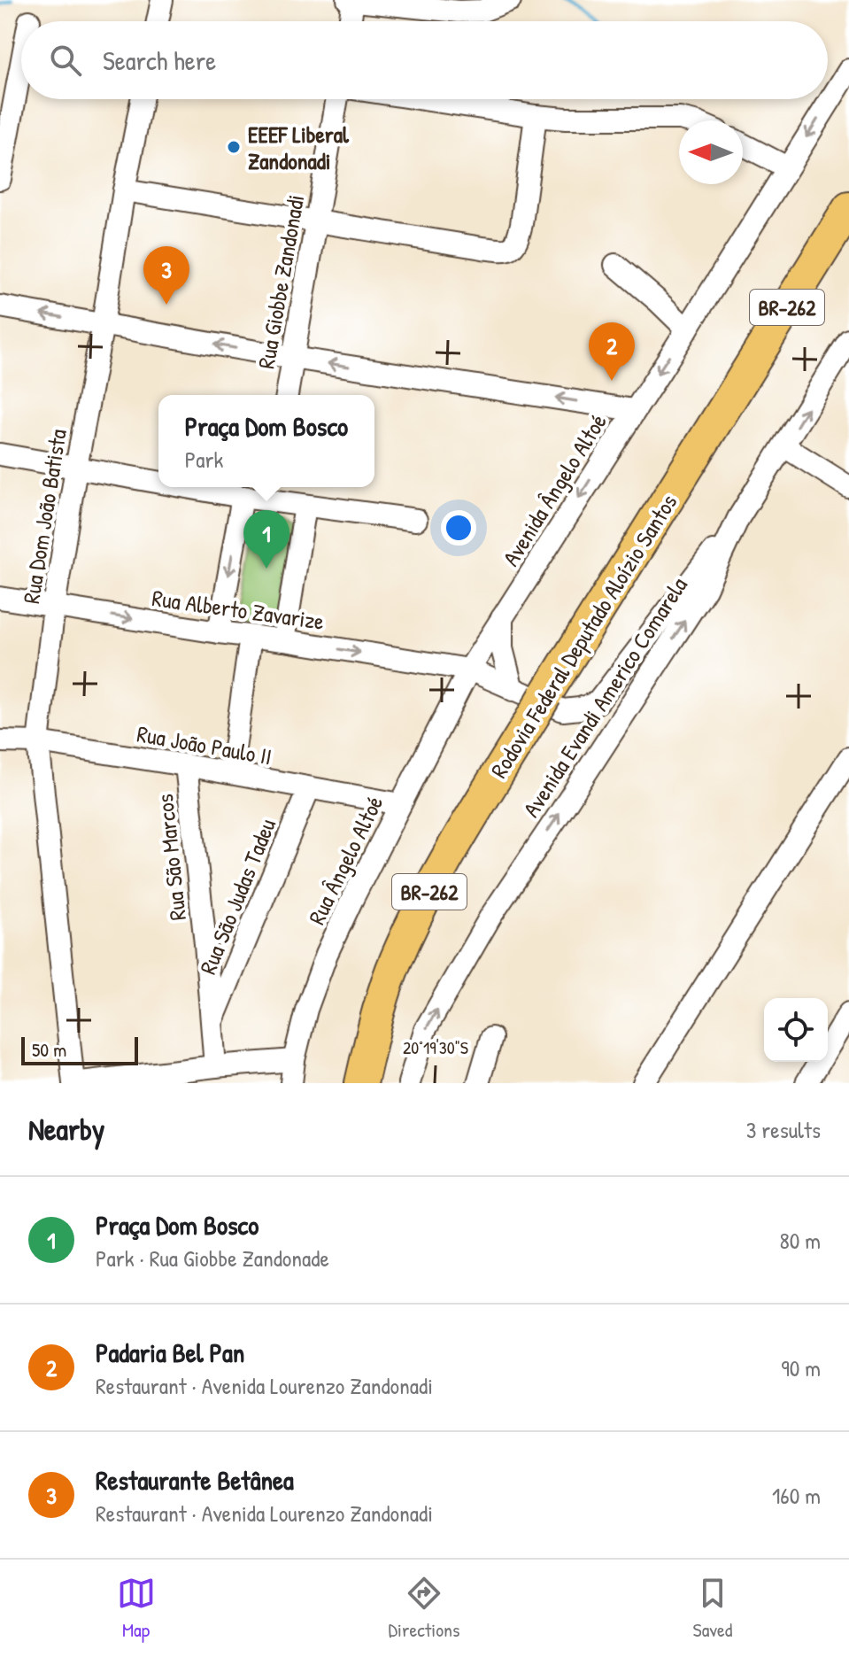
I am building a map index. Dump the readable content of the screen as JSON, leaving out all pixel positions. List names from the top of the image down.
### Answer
{
  "streets": {
    "highway": ["BR-262", "Rodovia Federal Deputado Aloízio Santos"],
    "street": [
      "Rua Giobbe Zandonadi",
      "Avenida Ângelo Altoé",
      "Rua Dom João Batista",
      "Rua Alberto Zavarize",
      "Avenida Evandi Americo Comarela",
      "Rua João Paulo II",
      "Rua São Marcos",
      "Rua Ângelo Altoé",
      "Rua São Judas Tadeu"
    ]
  },
  "crossings": [
    ["Avenida Ângelo Altoé", "Rua Alberto Zavarize"],
    ["Avenida Ângelo Altoé", "Rua Ângelo Altoé"],
    ["Rua Dom João Batista", "Rua Alberto Zavarize"],
    ["Rua Dom João Batista", "Rua João Paulo II"],
    ["Rua Alberto Zavarize", "Rua Ângelo Altoé"],
    ["Rua João Paulo II", "Rua São Marcos"],
    ["Rua João Paulo II", "Rua Ângelo Altoé"],
    ["Rua João Paulo II", "Rua São Judas Tadeu"],
    ["Rua São Marcos", "Rua São Judas Tadeu"]
  ],
  "places": ["EEEF Liberal Zandonadi"],
  "scale_bar": "50 m",
  "north": "left",
  "page": {
    "search": "Search here",
    "pins": ["3", "2", "1"],
    "popup": ["Praça Dom Bosco", "Park"],
    "scale": "50 m",
    "heading": ["Nearby", "3 results"],
    "list": [
      {
        "mark": "1",
        "name": "Praça Dom Bosco",
        "note": "Park · Rua Giobbe Zandonade",
        "value": "80 m"
      },
      {
        "mark": "2",
        "name": "Padaria Bel Pan",
        "note": "Restaurant · Avenida Lourenzo Zandonadi",
        "value": "90 m"
      },
      {
        "mark": "3",
        "name": "Restaurante Betânea",
        "note": "Restaurant · Avenida Lourenzo Zandonadi",
        "value": "160 m"
      }
    ],
    "nav": ["Map", "Directions", "Saved"]
  },
  "coordinates": ["20°19'30\"S"]
}
